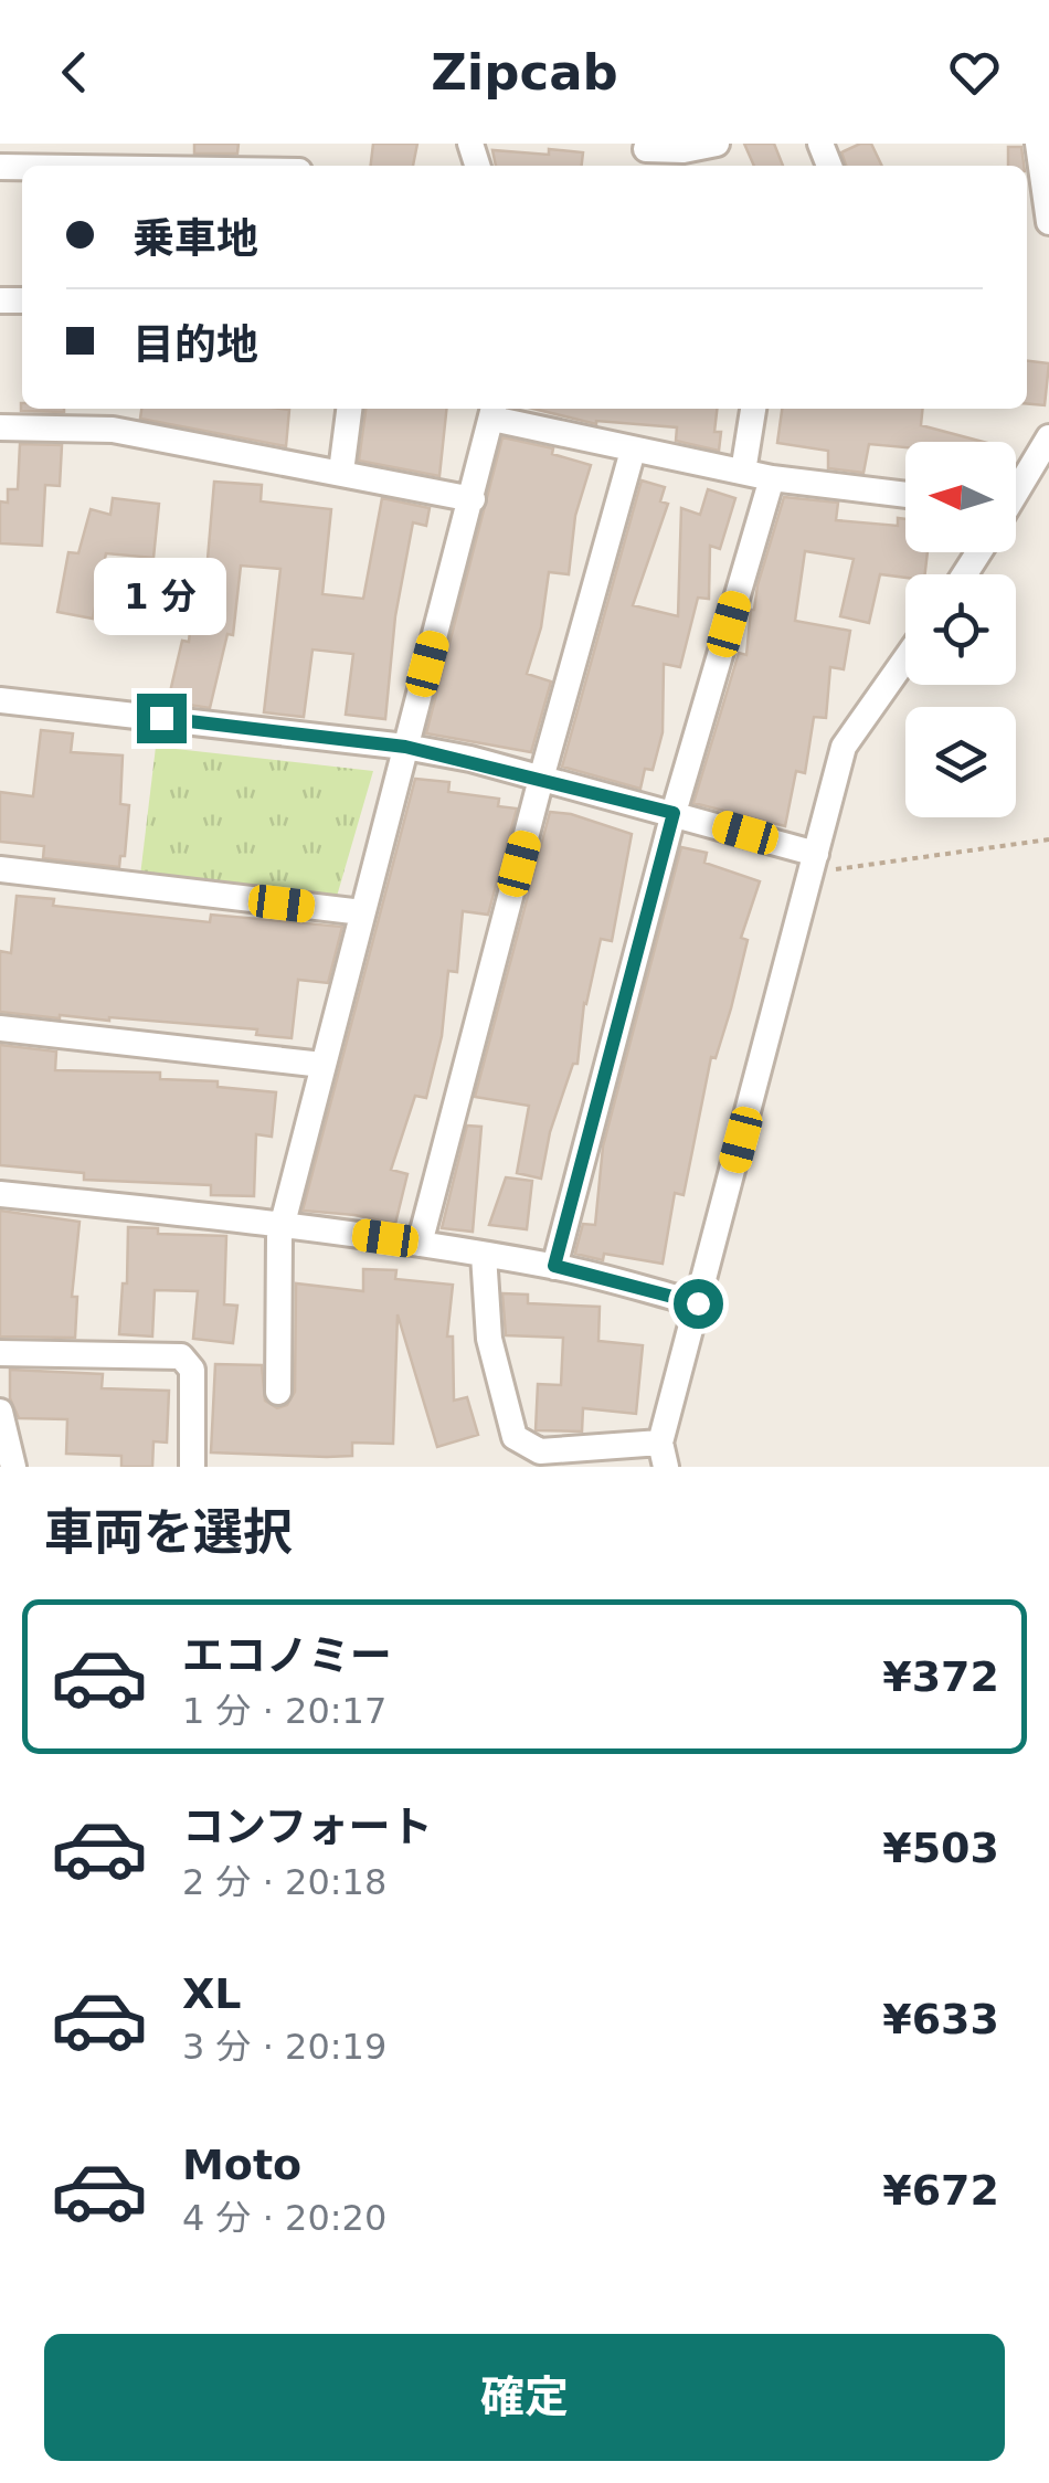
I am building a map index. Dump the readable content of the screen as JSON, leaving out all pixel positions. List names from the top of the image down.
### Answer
{
  "north": "left",
  "page": {
    "header": "Zipcab",
    "banner": ["乗車地", "目的地"],
    "bubble": "1 分",
    "heading": "車両を選択",
    "list": [
      {
        "name": "エコノミー",
        "note": "1 分 · 20:17",
        "value": "¥372"
      },
      {
        "name": "コンフォート",
        "note": "2 分 · 20:18",
        "value": "¥503"
      },
      {
        "name": "XL",
        "note": "3 分 · 20:19",
        "value": "¥633"
      },
      {
        "name": "Moto",
        "note": "4 分 · 20:20",
        "value": "¥672"
      }
    ],
    "buttons": "確定"
  }
}
